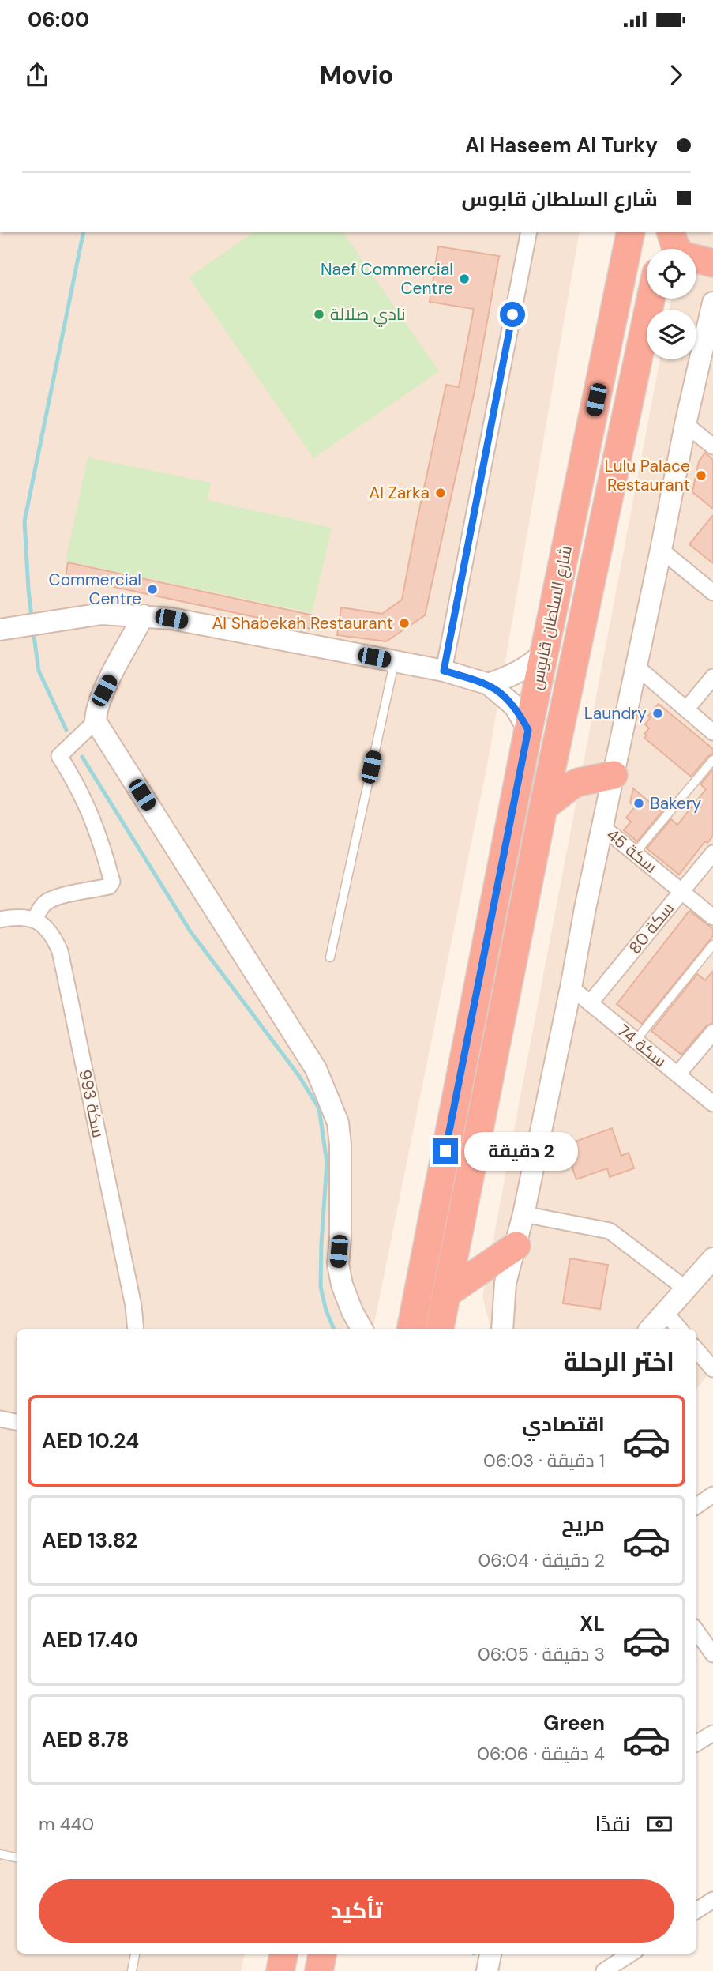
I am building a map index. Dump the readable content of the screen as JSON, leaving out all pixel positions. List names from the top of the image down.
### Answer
{
  "streets": {
    "highway": ["شارع السلطان قابوس"],
    "street": [
      "سكة 45",
      "سكة 80",
      "سكة 74",
      "سكة 993"
    ]
  },
  "crossings": [
    ["سكة 45", "سكة 80"],
    ["سكة 80", "سكة 74"]
  ],
  "places": [
    "Naef Commercial Centre",
    "نادي صلالة",
    "Lulu Palace Restaurant",
    "Al Zarka",
    "Commercial Centre",
    "Al Shabekah Restaurant",
    "Laundry",
    "Bakery"
  ],
  "page": {
    "status": "06:00",
    "header": "Movio",
    "banner": ["Al Haseem Al Turky", "شارع السلطان قابوس"],
    "bubble": "2 دقيقة",
    "heading": "اختر الرحلة",
    "list": [
      {
        "name": "اقتصادي",
        "note": "1 دقيقة · 06:03",
        "value": "AED 10.24"
      },
      {
        "name": "مريح",
        "note": "2 دقيقة · 06:04",
        "value": "AED 13.82"
      },
      {
        "name": "XL",
        "note": "3 دقيقة · 06:05",
        "value": "AED 17.40"
      },
      {
        "name": "Green",
        "note": "4 دقيقة · 06:06",
        "value": "AED 8.78"
      }
    ],
    "pay": ["نقدًا", "440 m"],
    "buttons": "تأكيد"
  }
}
